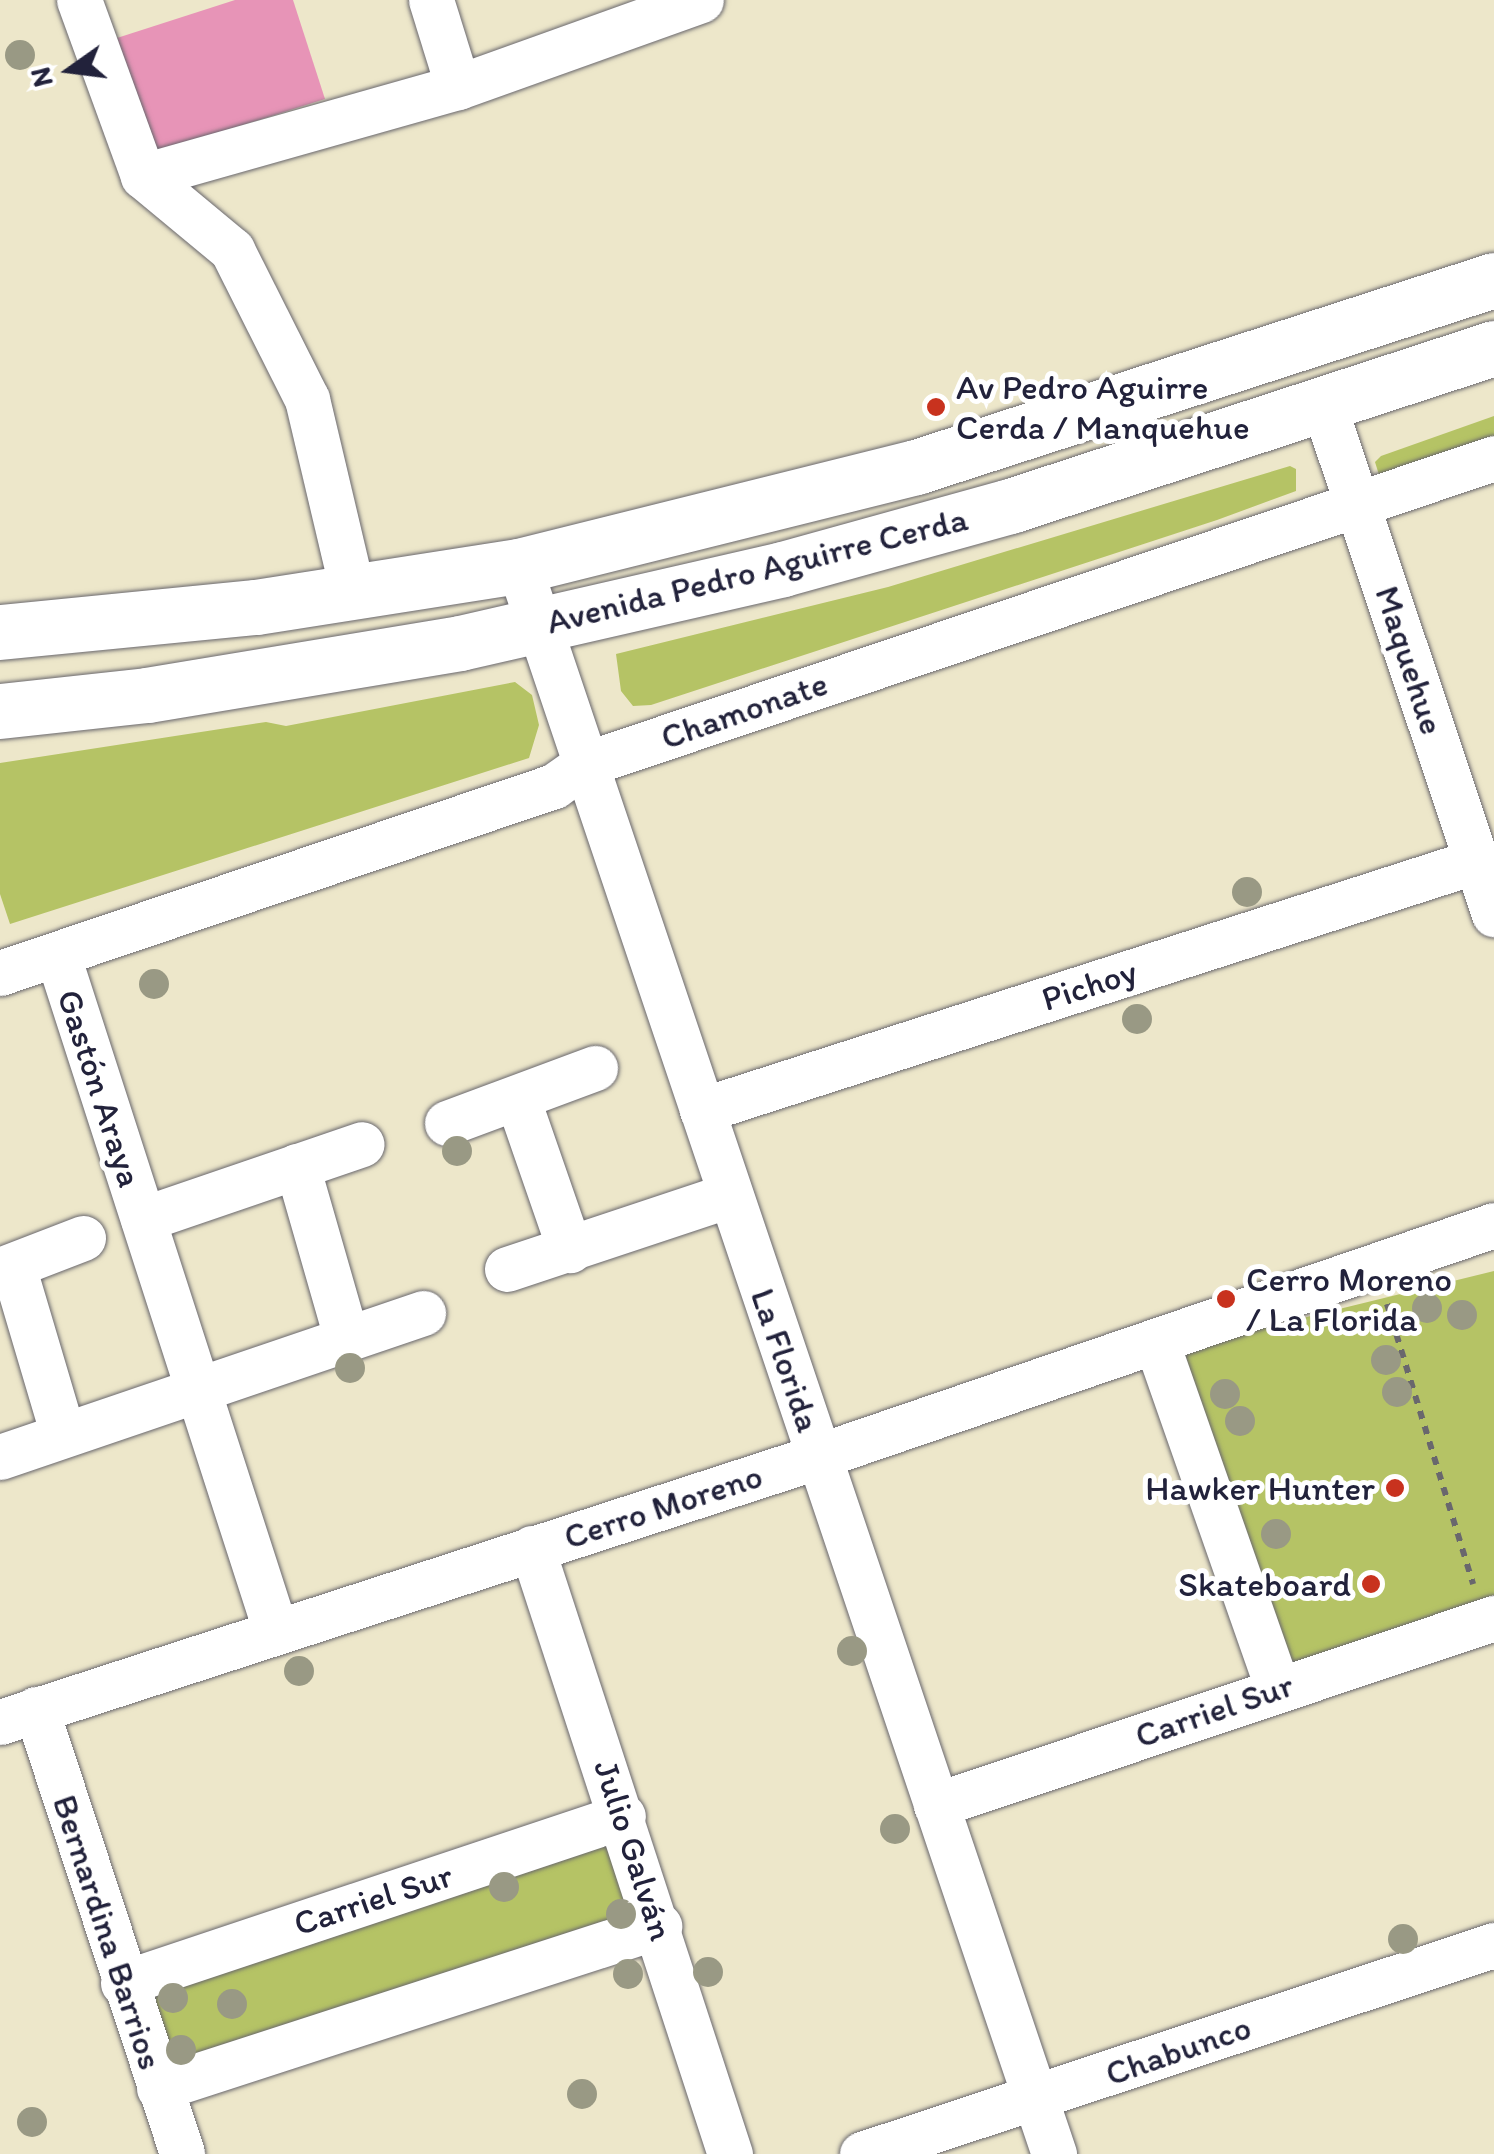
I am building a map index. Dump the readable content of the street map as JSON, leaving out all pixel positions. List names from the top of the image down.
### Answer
{
  "streets": {
    "main road": ["Avenida Pedro Aguirre Cerda"],
    "street": [
      "Maquehue",
      "Chamonate",
      "Pichoy",
      "Gastón Araya",
      "La Florida",
      "Cerro Moreno",
      "Carriel Sur",
      "Julio Galván",
      "Bernardina Barrios",
      "Chabunco"
    ]
  },
  "crossings": [
    ["Avenida Pedro Aguirre Cerda", "Maquehue"],
    ["Avenida Pedro Aguirre Cerda", "La Florida"],
    ["Maquehue", "Chamonate"],
    ["Maquehue", "Pichoy"],
    ["Chamonate", "Gastón Araya"],
    ["Chamonate", "La Florida"],
    ["Pichoy", "La Florida"],
    ["Gastón Araya", "Cerro Moreno"],
    ["La Florida", "Cerro Moreno"],
    ["La Florida", "Carriel Sur"],
    ["La Florida", "Chabunco"],
    ["Cerro Moreno", "Julio Galván"],
    ["Cerro Moreno", "Bernardina Barrios"],
    ["Carriel Sur", "Julio Galván"],
    ["Carriel Sur", "Bernardina Barrios"]
  ],
  "places": [
    "Av Pedro Aguirre Cerda / Manquehue",
    "Cerro Moreno / La Florida",
    "Hawker Hunter",
    "Skateboard"
  ],
  "north": "left"
}
